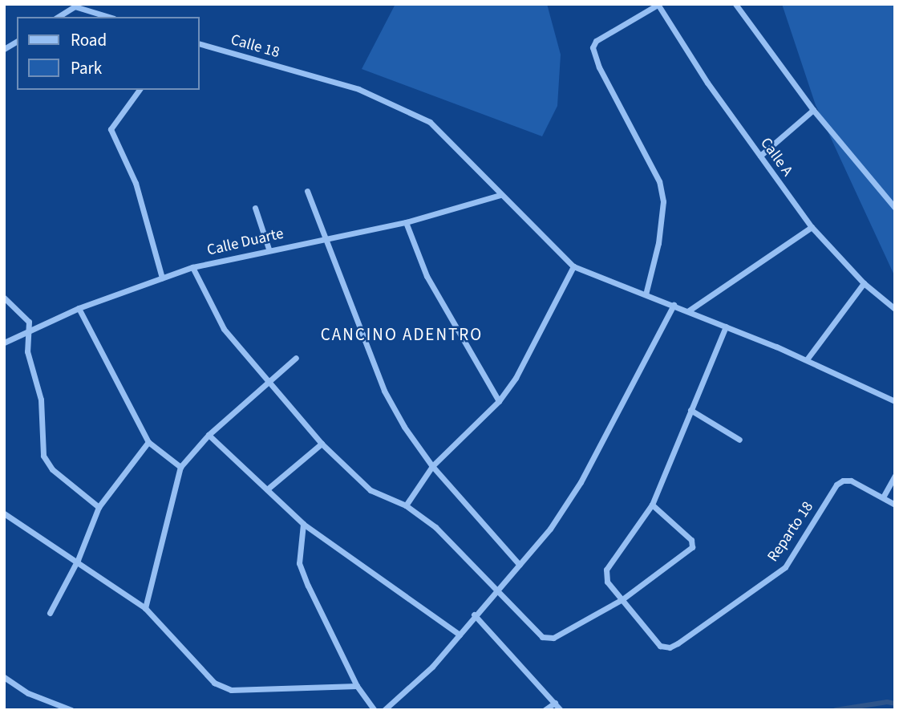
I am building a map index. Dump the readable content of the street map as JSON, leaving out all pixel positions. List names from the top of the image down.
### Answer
{
  "streets": {
    "street": [
      "Calle 18",
      "Calle A",
      "Calle Duarte",
      "Reparto 18"
    ]
  },
  "crossings": [
    ["Calle 18", "Calle Duarte"]
  ],
  "districts": ["CANCINO ADENTRO"],
  "legend": ["Road", "Park"]
}
